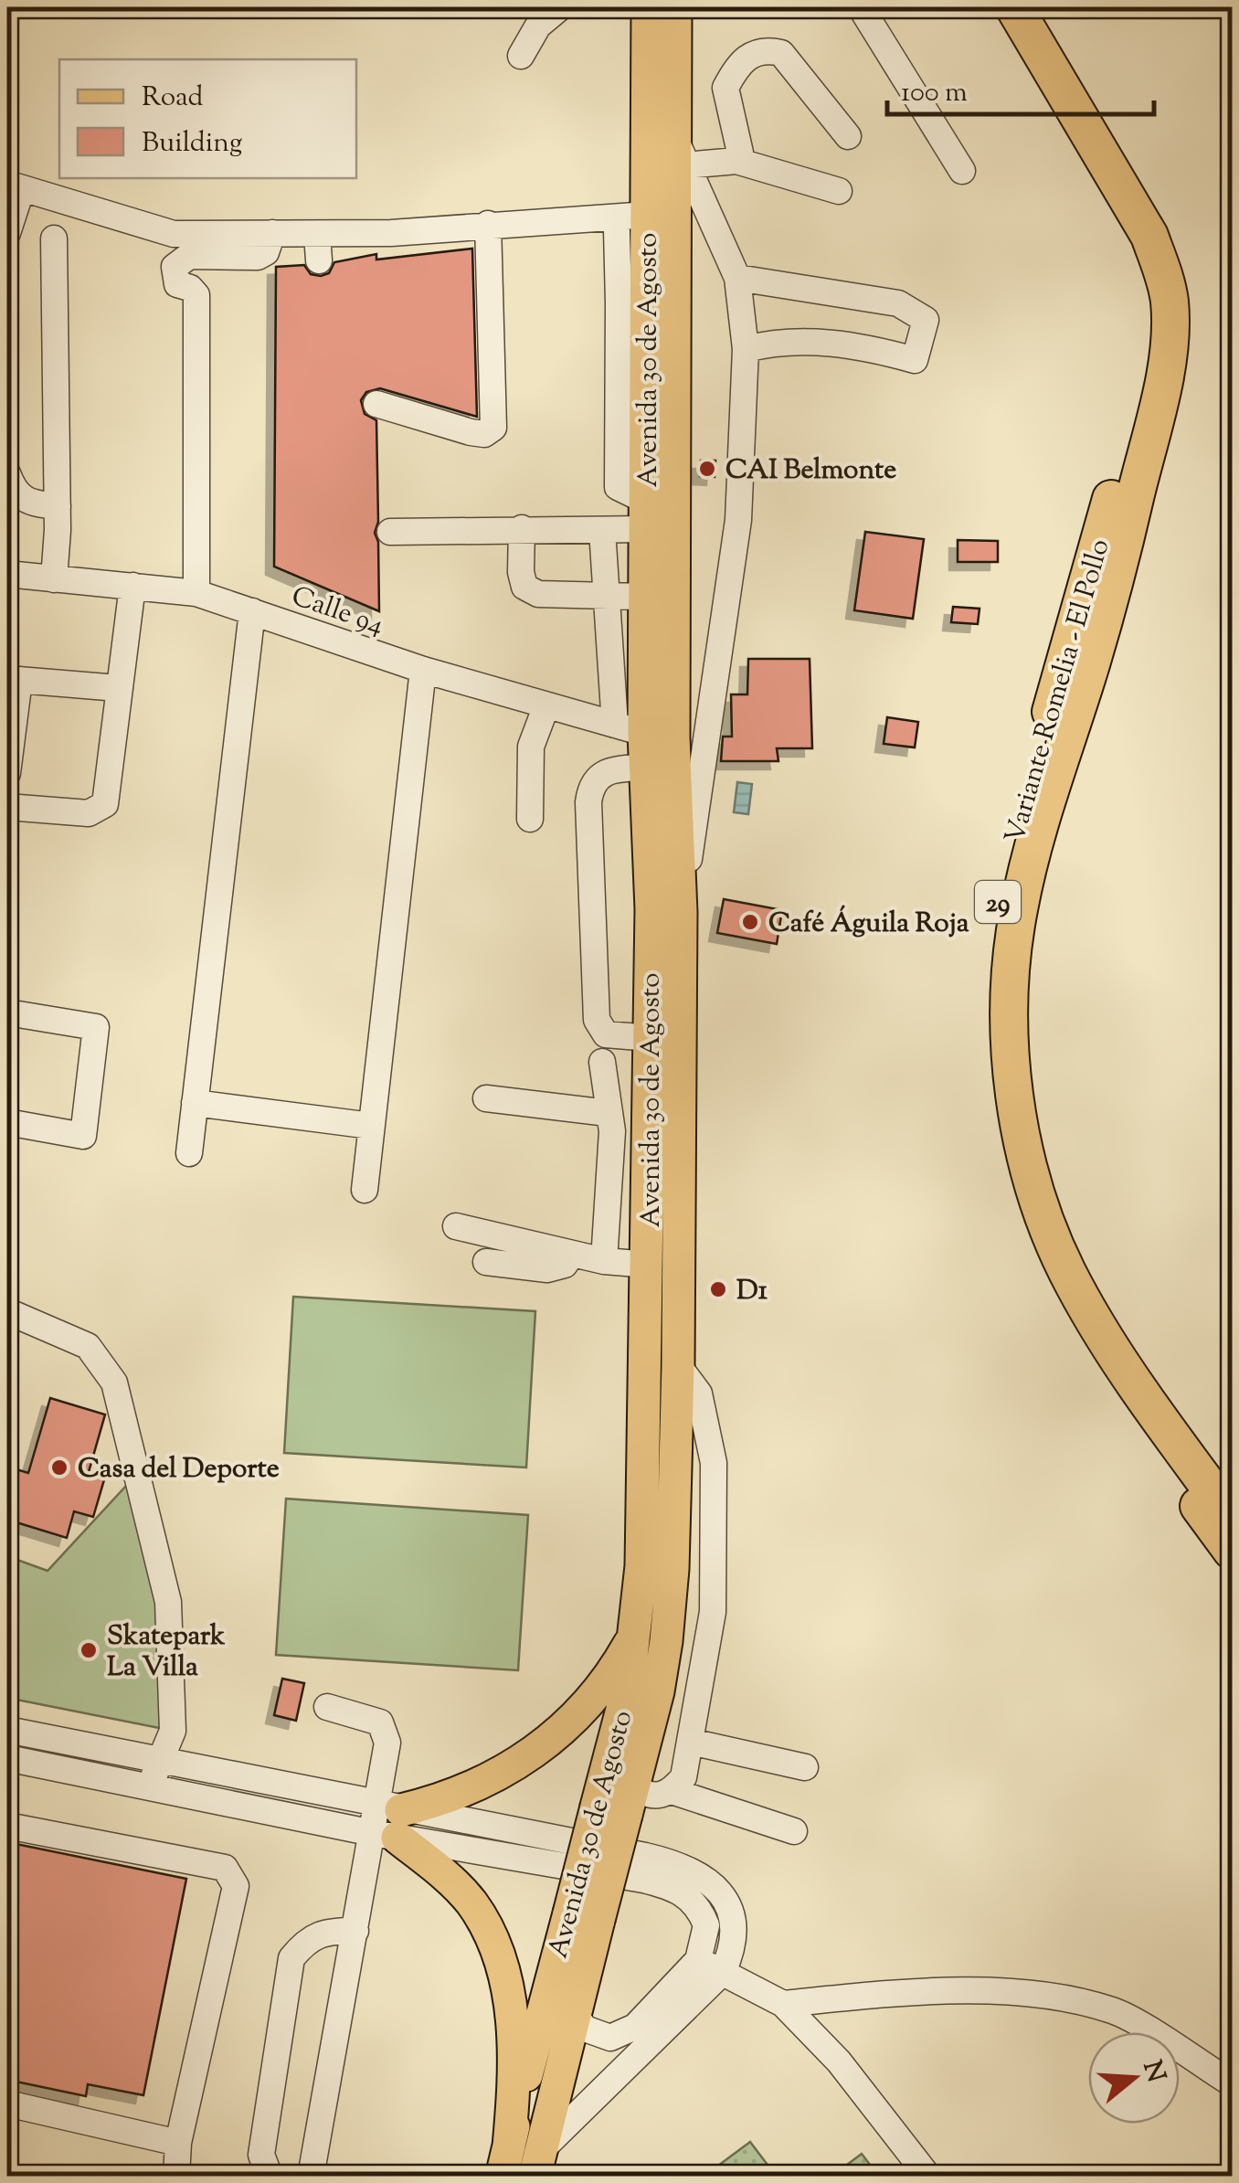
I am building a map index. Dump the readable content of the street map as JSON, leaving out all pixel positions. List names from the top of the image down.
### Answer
{
  "streets": {
    "highway": ["Variante Romelia - El Pollo", "29"],
    "main road": ["Avenida 30 de Agosto"],
    "street": ["Calle 94"]
  },
  "crossings": [
    ["Avenida 30 de Agosto", "Calle 94"]
  ],
  "places": [
    "CAI Belmonte",
    "Café Águila Roja",
    "D1",
    "Casa del Deporte",
    "Skatepark La Villa"
  ],
  "legend": ["Road", "Building"],
  "scale_bar": "100 m",
  "north": "right"
}
